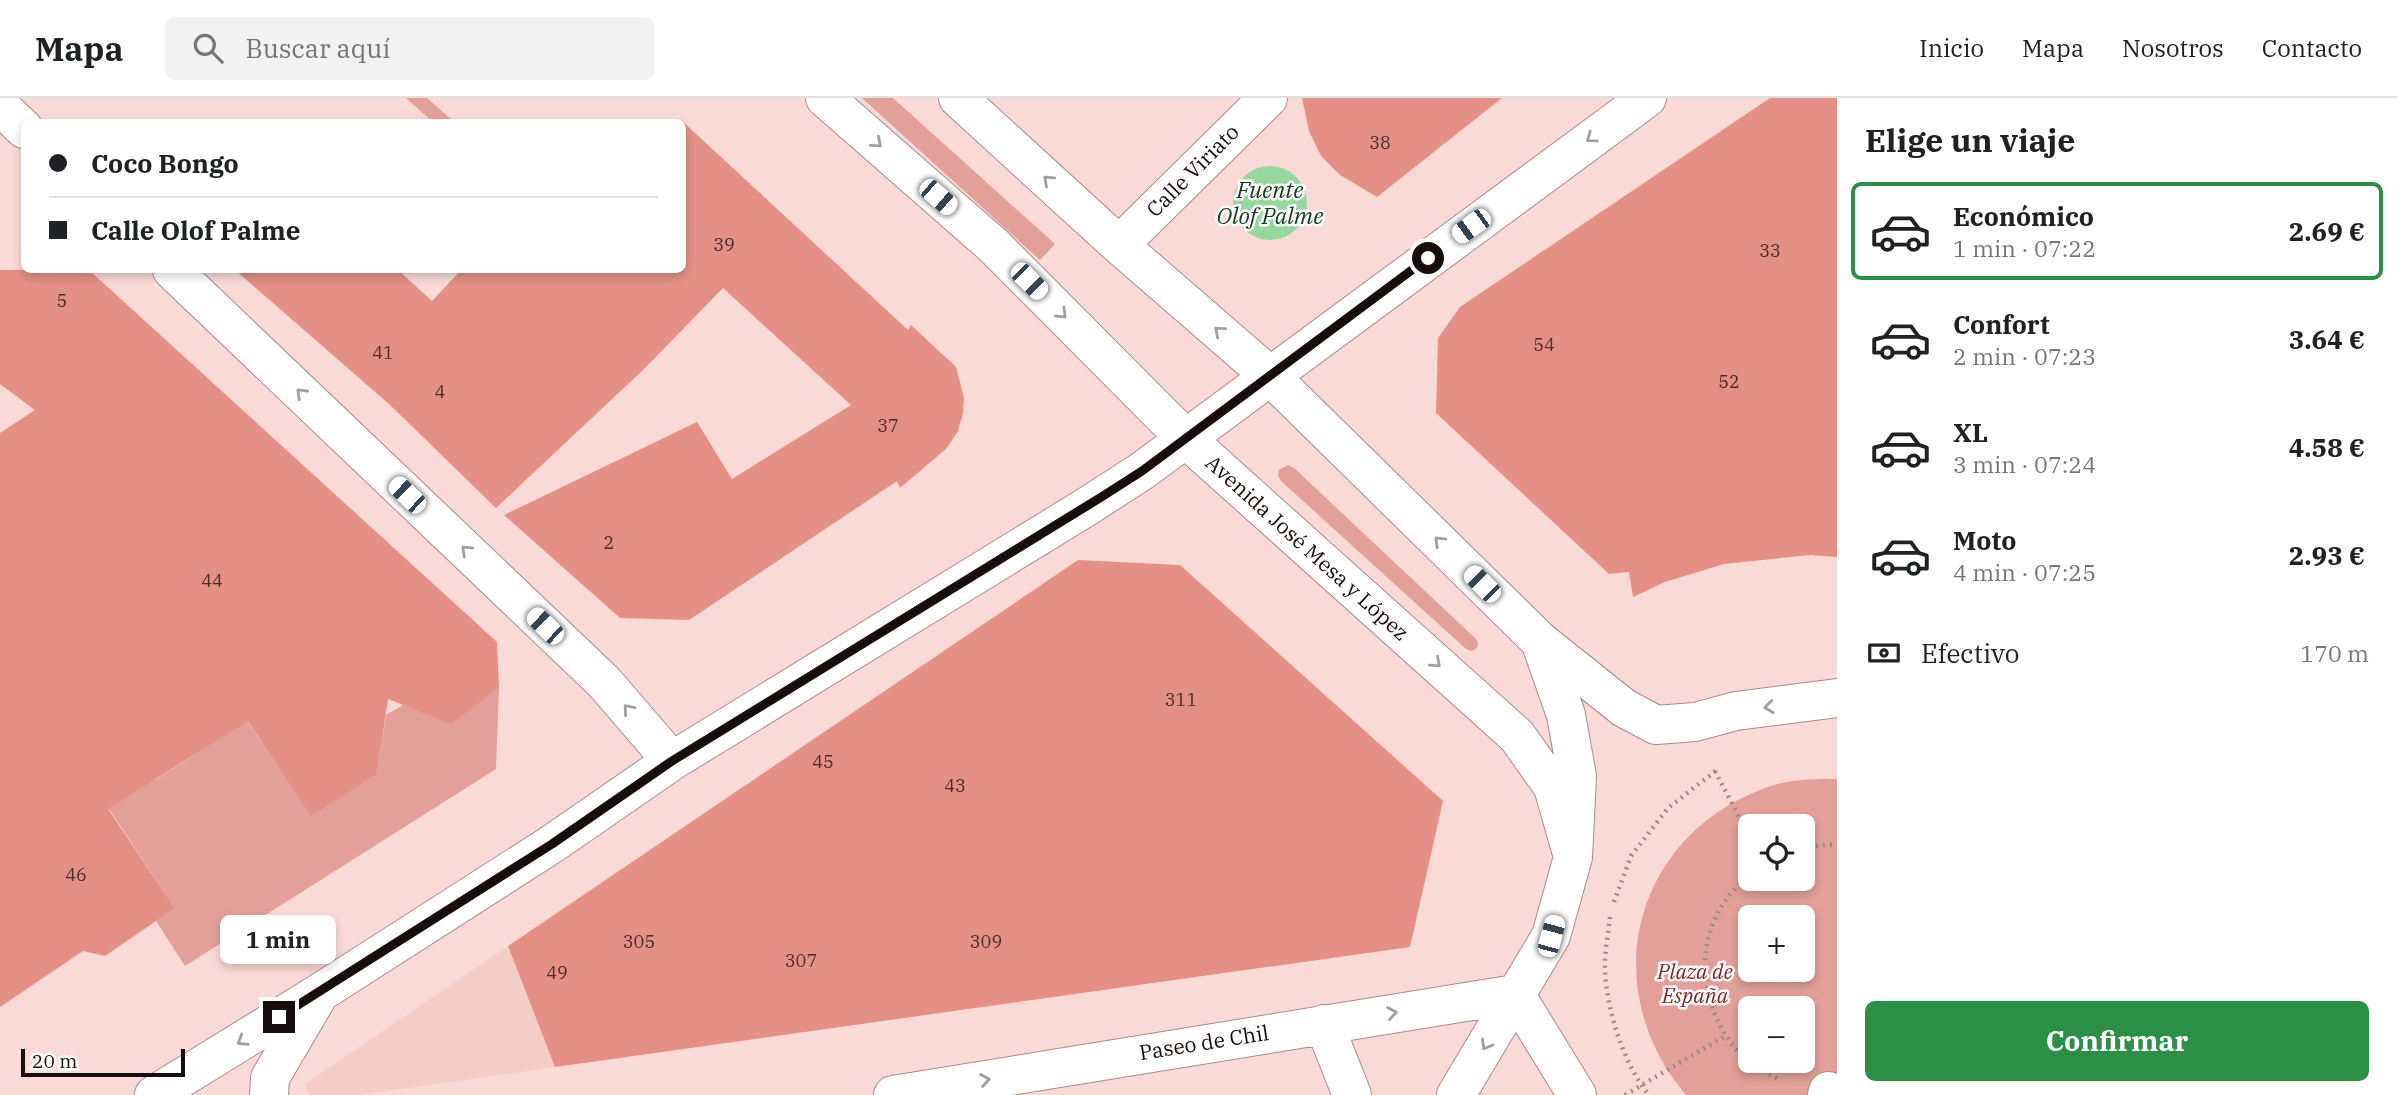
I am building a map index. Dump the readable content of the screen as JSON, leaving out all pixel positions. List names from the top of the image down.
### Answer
{
  "streets": {
    "street": ["Calle Viriato", "Avenida José Mesa y López", "Paseo de Chil"]
  },
  "one_way": ["Paseo de Chil"],
  "water": ["Fuente Olof Palme"],
  "parks": ["Plaza de España"],
  "house_numbers": [
    "38",
    "39",
    "33",
    "5",
    "54",
    "41",
    "52",
    "4",
    "37",
    "2",
    "44",
    "311",
    "45",
    "43",
    "46",
    "305",
    "309",
    "307",
    "49"
  ],
  "scale_bar": "20 m",
  "page": {
    "header": "Mapa",
    "search": "Buscar aquí",
    "nav": [
      "Inicio",
      "Mapa",
      "Nosotros",
      "Contacto"
    ],
    "heading": "Elige un viaje",
    "banner": ["Coco Bongo", "Calle Olof Palme"],
    "list": [
      {
        "name": "Económico",
        "note": "1 min · 07:22",
        "value": "2.69 €"
      },
      {
        "name": "Confort",
        "note": "2 min · 07:23",
        "value": "3.64 €"
      },
      {
        "name": "XL",
        "note": "3 min · 07:24",
        "value": "4.58 €"
      },
      {
        "name": "Moto",
        "note": "4 min · 07:25",
        "value": "2.93 €"
      }
    ],
    "pay": ["Efectivo", "170 m"],
    "map_buttons": ["+", "−"],
    "bubble": "1 min",
    "buttons": "Confirmar",
    "scale": "20 m"
  }
}
